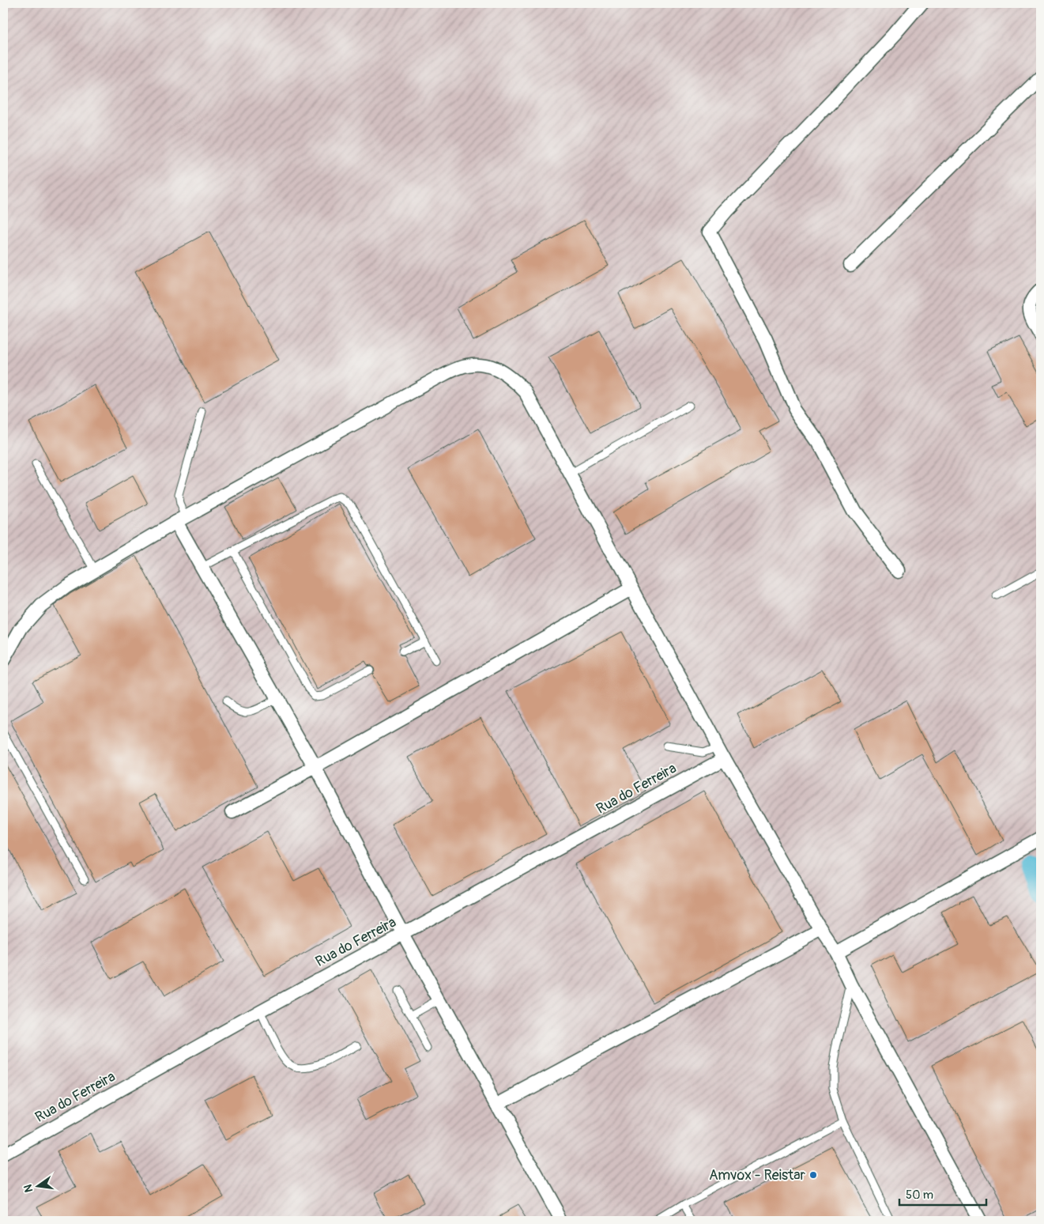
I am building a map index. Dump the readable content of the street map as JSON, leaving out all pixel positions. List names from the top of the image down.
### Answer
{
  "streets": {
    "street": ["Rua do Ferreira"]
  },
  "places": ["Amvox - Reistar"],
  "scale_bar": "50 m",
  "north": "left"
}
